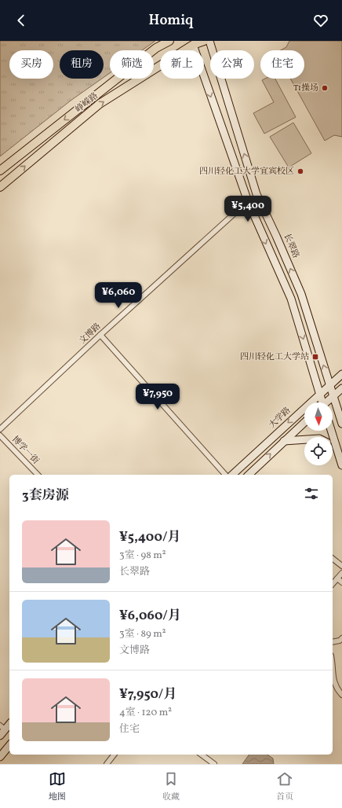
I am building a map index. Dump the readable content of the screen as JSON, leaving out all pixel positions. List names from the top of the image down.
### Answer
{
  "streets": {
    "main road": ["峥嵘路", "长翠路", "大学路"],
    "street": ["文博路", "博学一街"]
  },
  "crossings": [
    ["长翠路", "大学路"]
  ],
  "places": {
    "other": ["T1操场", "四川轻化工大学宜宾校区"],
    "transit": ["四川轻化工大学站"]
  },
  "north": "bottom",
  "page": {
    "header": "Homiq",
    "chip": [
      "买房",
      "租房",
      "筛选",
      "新上",
      "公寓",
      "住宅"
    ],
    "price": ["¥5,400", "¥6,060", "¥7,950"],
    "heading": "3套房源",
    "list": [
      {
        "name": "¥5,400/月",
        "note": "3室 · 98 m² · 长翠路"
      },
      {
        "name": "¥6,060/月",
        "note": "3室 · 89 m² · 文博路"
      },
      {
        "name": "¥7,950/月",
        "note": "4室 · 120 m² · 住宅"
      }
    ],
    "tabs": ["地图", "收藏", "首页"]
  }
}
